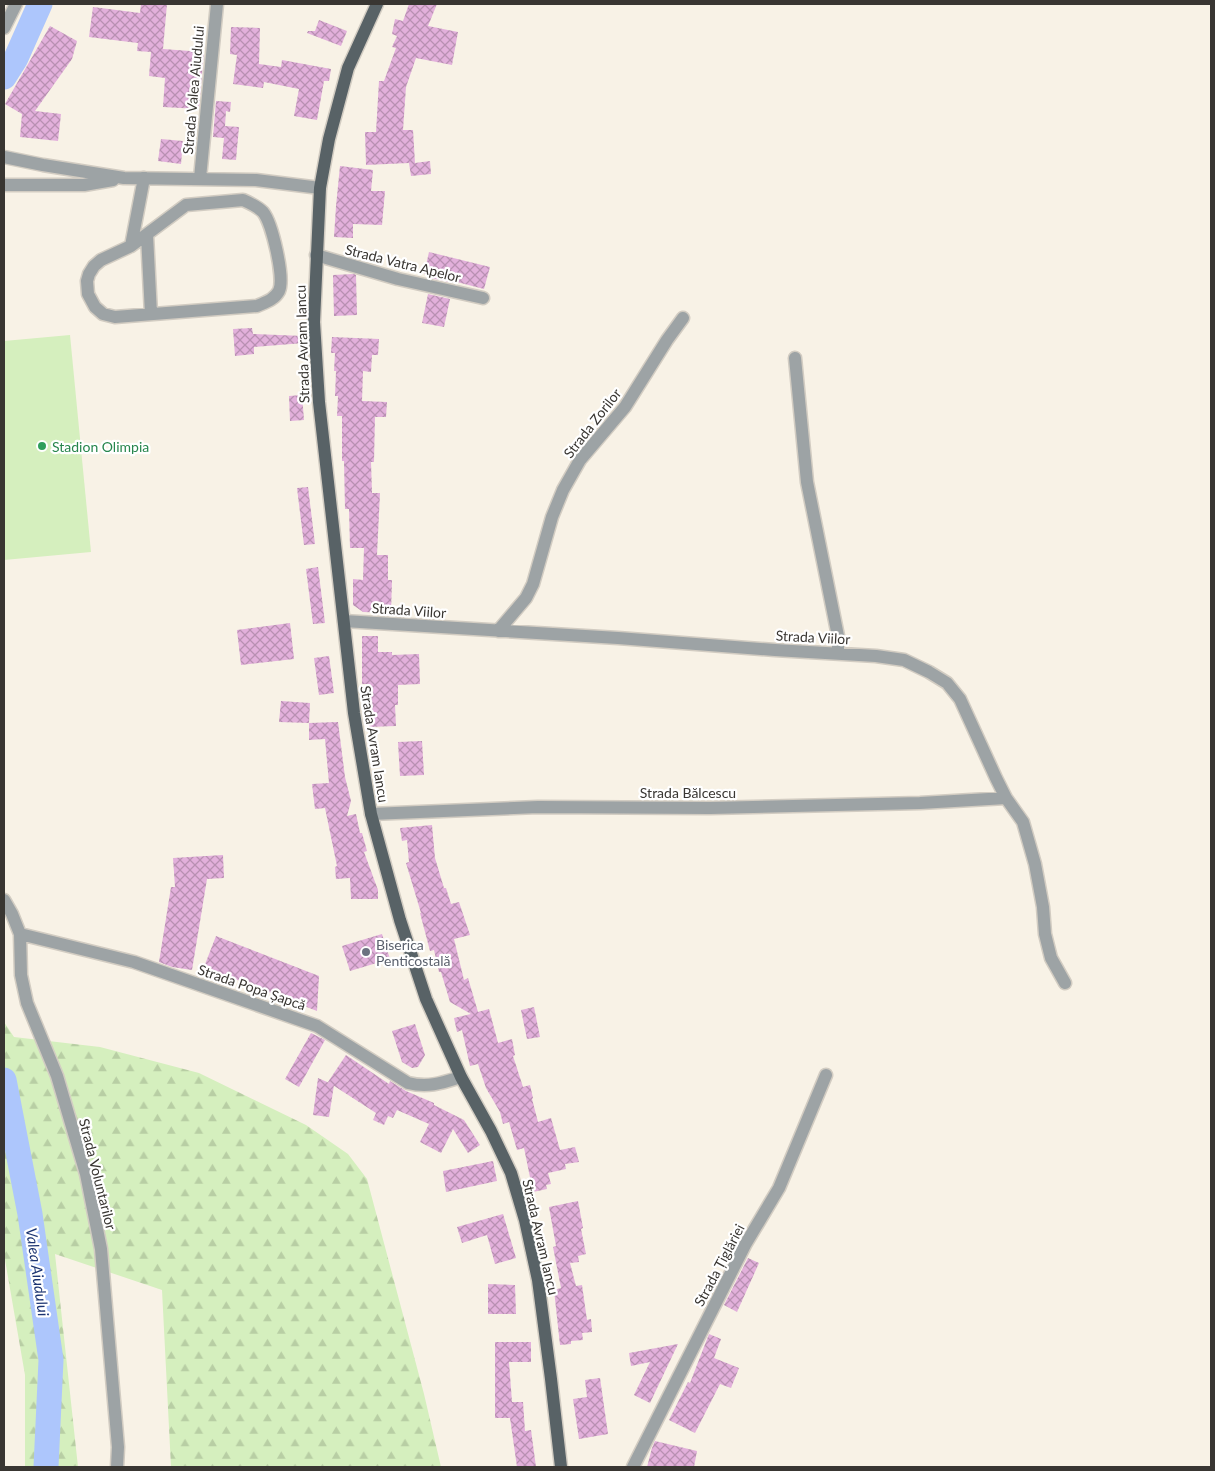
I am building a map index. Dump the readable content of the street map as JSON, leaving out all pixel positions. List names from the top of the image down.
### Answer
{
  "streets": {
    "main road": ["Strada Avram Iancu"],
    "street": [
      "Strada Valea Aiudului",
      "Strada Vatra Apelor",
      "Strada Zorilor",
      "Strada Viilor",
      "Strada Bălcescu",
      "Strada Popa Șapcă",
      "Strada Voluntarilor",
      "Strada Țiglăriei"
    ]
  },
  "crossings": [
    ["Strada Vatra Apelor", "Strada Avram Iancu"],
    ["Strada Avram Iancu", "Strada Viilor"],
    ["Strada Avram Iancu", "Strada Bălcescu"],
    ["Strada Avram Iancu", "Strada Popa Șapcă"],
    ["Strada Zorilor", "Strada Viilor"],
    ["Strada Viilor", "Strada Bălcescu"],
    ["Strada Popa Șapcă", "Strada Voluntarilor"]
  ],
  "water": ["Valea Aiudului"],
  "places": ["Stadion Olimpia", "Biserica Penticostală"]
}
